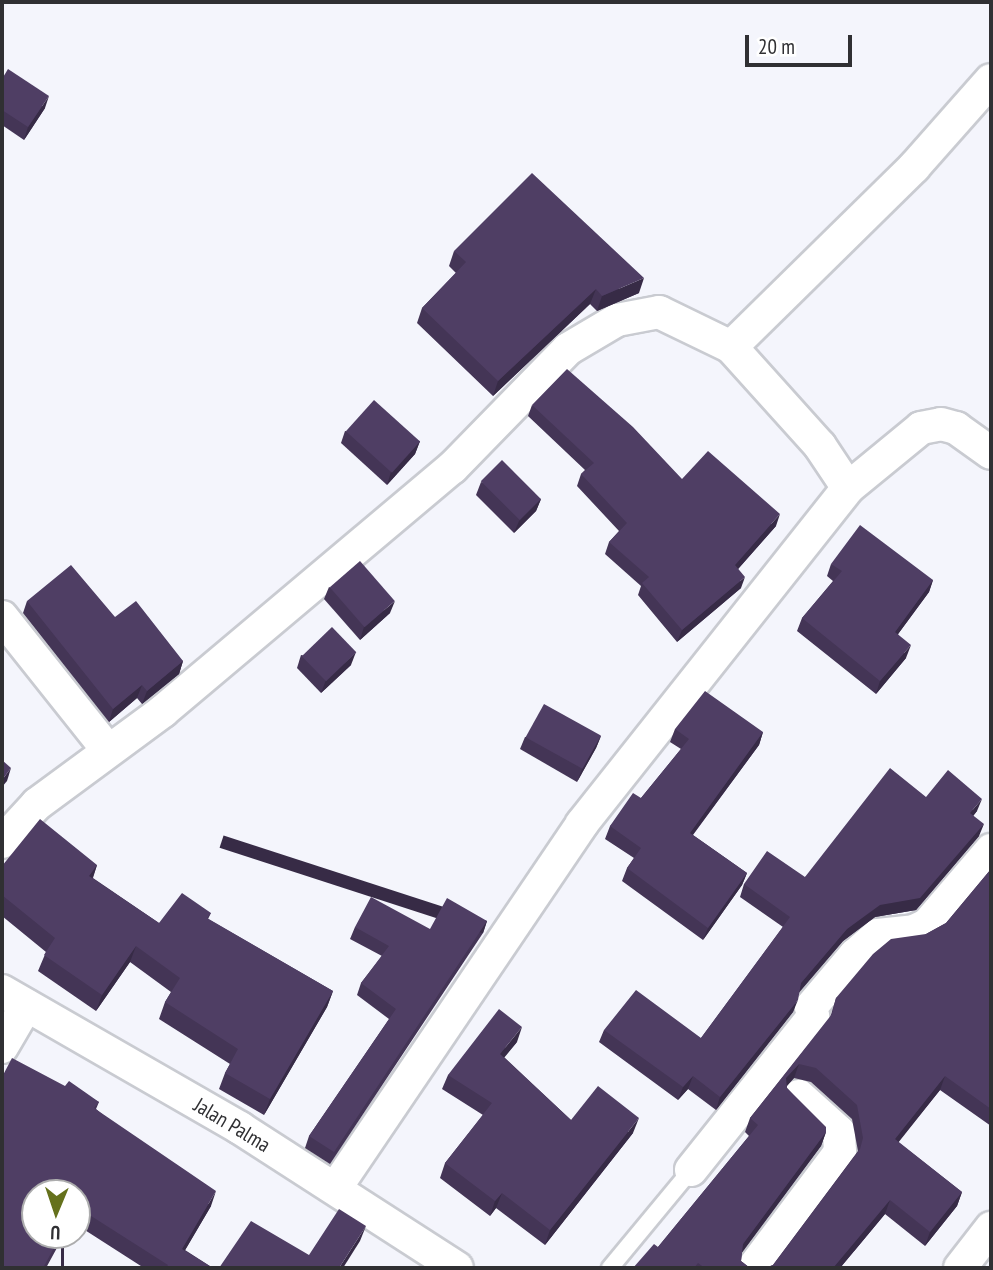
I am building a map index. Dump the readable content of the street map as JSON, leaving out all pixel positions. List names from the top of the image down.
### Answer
{
  "streets": {
    "street": ["Jalan Palma"]
  },
  "scale_bar": "20 m",
  "north": "bottom"
}
